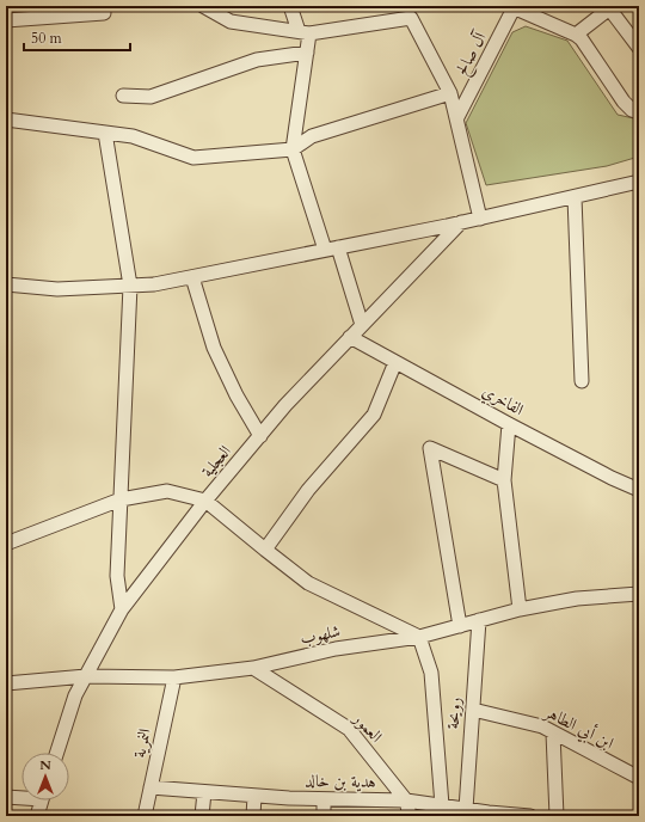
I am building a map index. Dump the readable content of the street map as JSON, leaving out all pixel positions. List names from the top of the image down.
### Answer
{
  "streets": {
    "street": [
      "آل صالح",
      "الفاخري",
      "العجلية",
      "شلهوب",
      "رويحة",
      "العمور",
      "ابن أبي الطاهر",
      "النمرية",
      "هدية بن خالد"
    ]
  },
  "crossings": [
    ["الفاخري", "العجلية"],
    ["العجلية", "شلهوب"],
    ["شلهوب", "رويحة"],
    ["شلهوب", "العمور"],
    ["شلهوب", "النمرية"],
    ["رويحة", "ابن أبي الطاهر"],
    ["رويحة", "هدية بن خالد"],
    ["العمور", "هدية بن خالد"],
    ["النمرية", "هدية بن خالد"]
  ],
  "scale_bar": "50 m",
  "north": "top"
}
